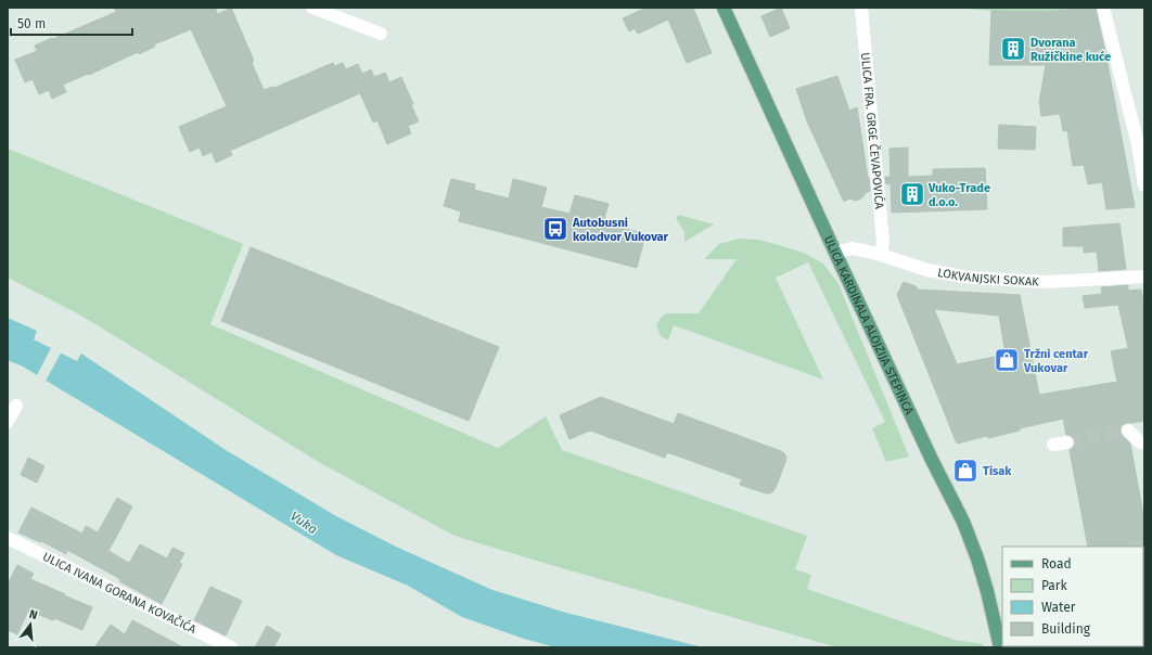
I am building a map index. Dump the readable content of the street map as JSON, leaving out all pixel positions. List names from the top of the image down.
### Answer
{
  "streets": {
    "main road": ["ULICA KARDINALA ALOJZIJA STEPINCA"],
    "street": ["ULICA FRA. GRGE ČEVAPOVIĆA", "LOKVANJSKI SOKAK", "ULICA IVANA GORANA KOVAČIĆA"]
  },
  "crossings": [
    ["ULICA FRA. GRGE ČEVAPOVIĆA", "LOKVANJSKI SOKAK"],
    ["LOKVANJSKI SOKAK", "ULICA KARDINALA ALOJZIJA STEPINCA"]
  ],
  "water": ["Vuka"],
  "places": {
    "building": ["Dvorana Ružičkine kuće", "Vuko-Trade d.o.o."],
    "bus stop": ["Autobusni kolodvor Vukovar"],
    "shop": ["Tržni centar Vukovar", "Tisak"]
  },
  "legend": [
    "Road",
    "Park",
    "Water",
    "Building"
  ],
  "scale_bar": "50 m",
  "north": "top"
}
